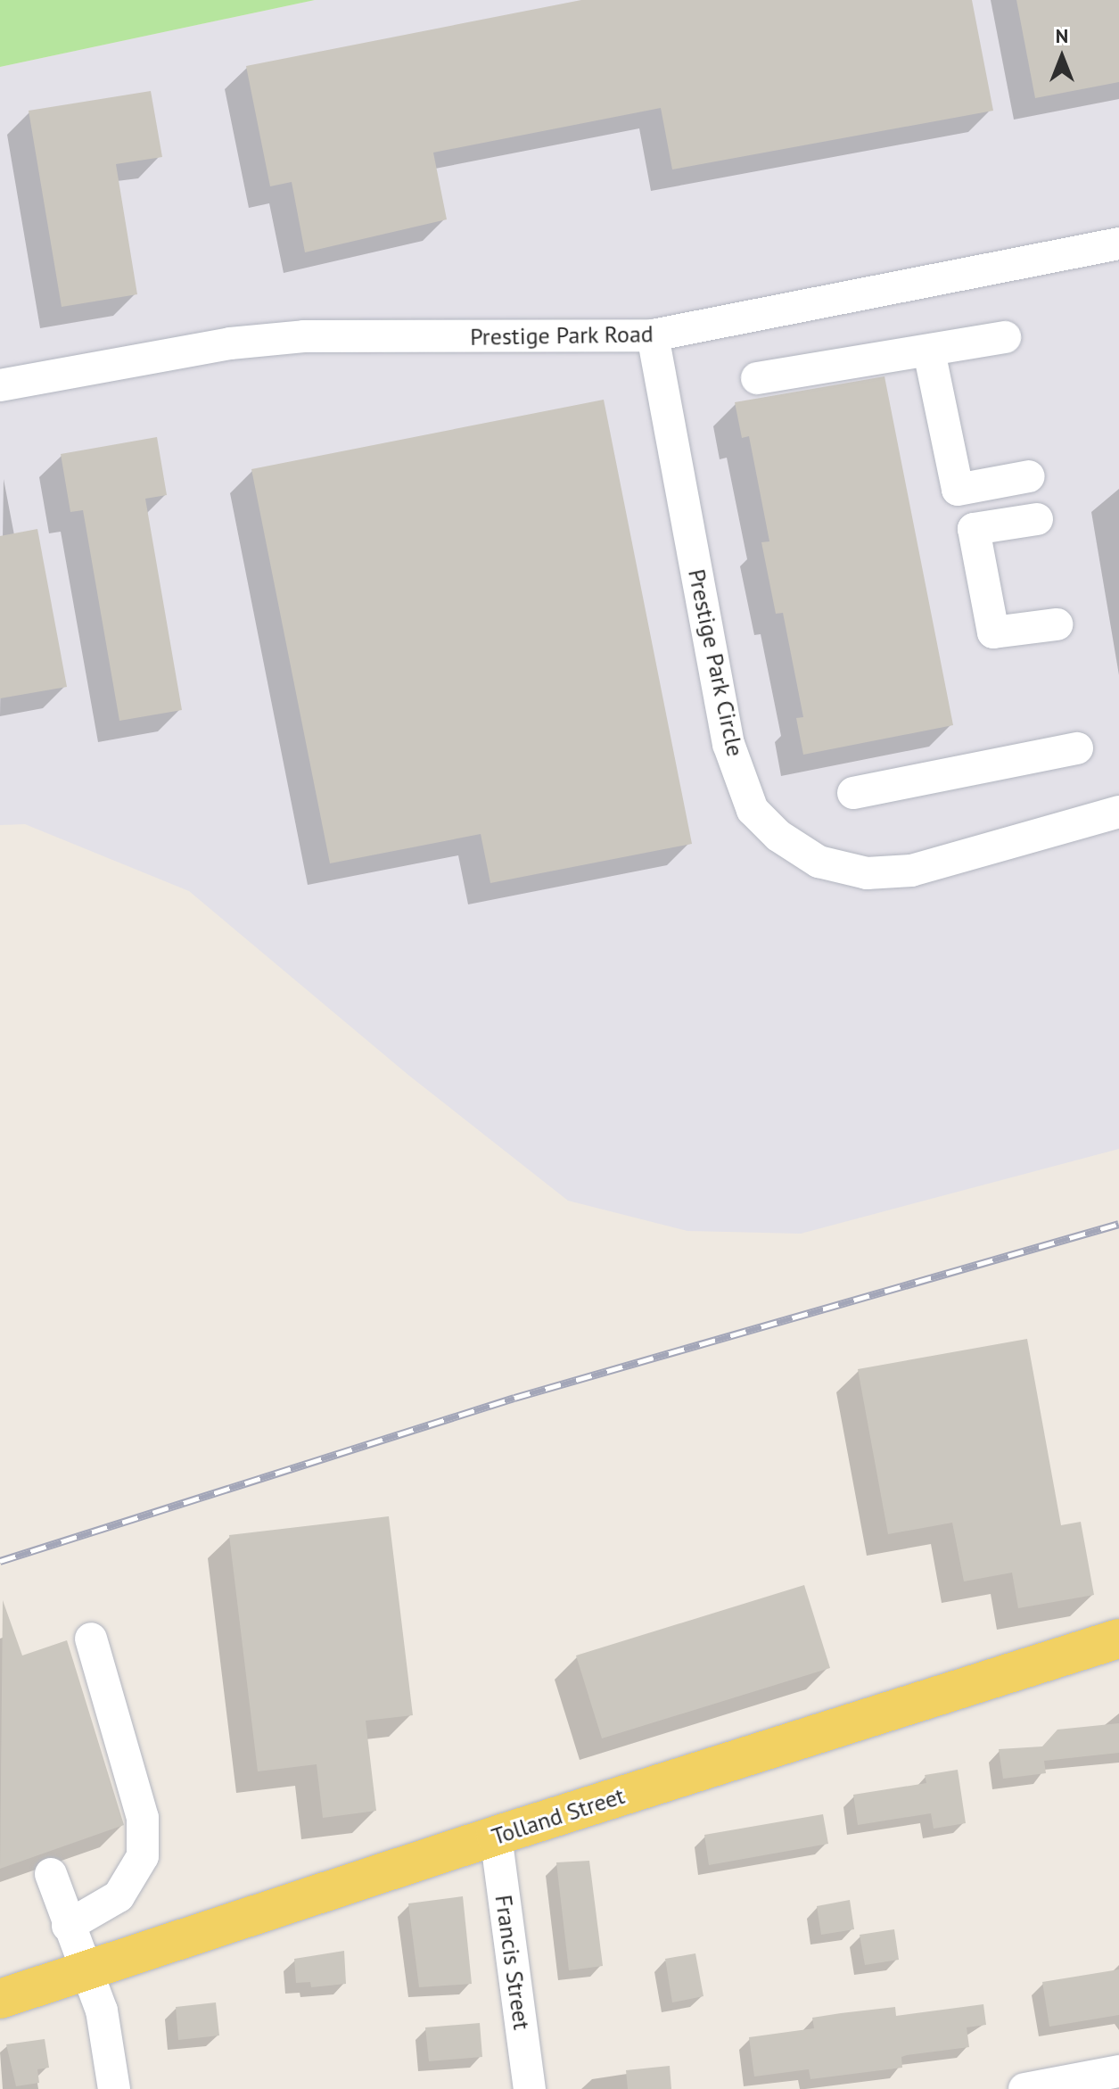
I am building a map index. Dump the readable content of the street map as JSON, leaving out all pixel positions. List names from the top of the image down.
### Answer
{
  "streets": {
    "main road": ["Tolland Street"],
    "street": ["Prestige Park Road", "Prestige Park Circle", "Francis Street"]
  },
  "crossings": [
    ["Prestige Park Road", "Prestige Park Circle"],
    ["Tolland Street", "Francis Street"]
  ],
  "north": "top"
}
